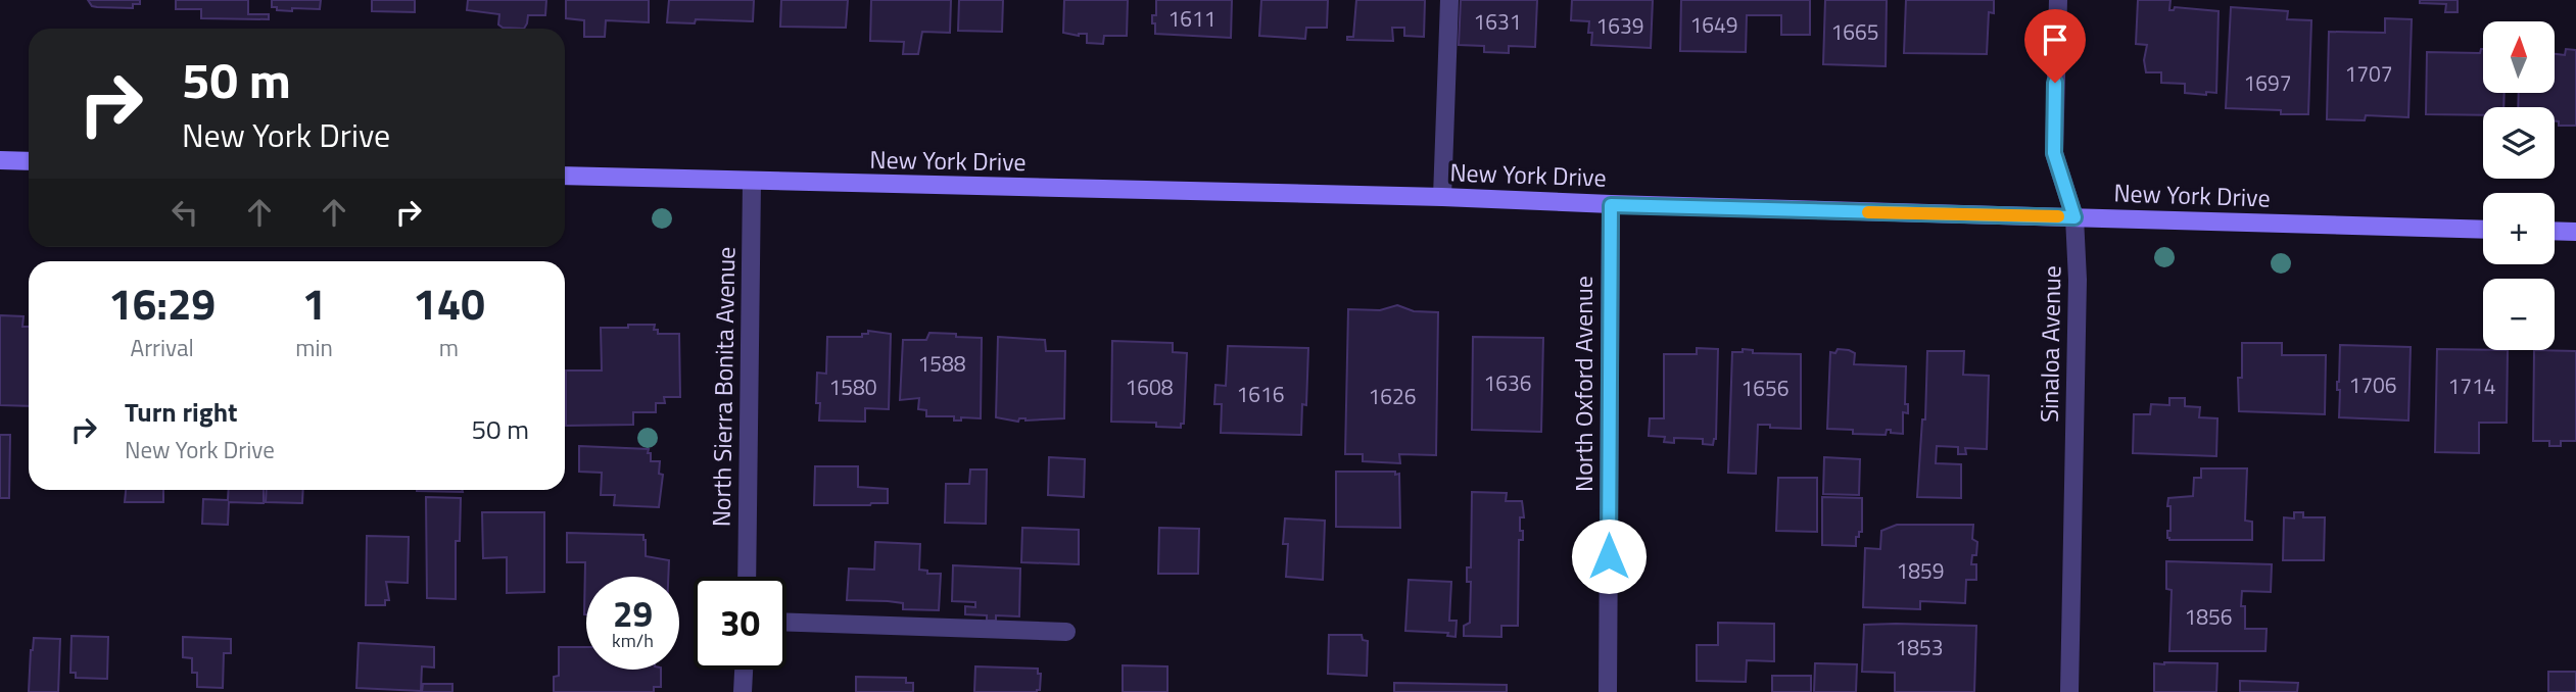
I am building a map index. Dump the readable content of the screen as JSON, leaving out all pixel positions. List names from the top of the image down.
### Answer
{
  "streets": {
    "street": [
      "New York Drive",
      "Sinaloa Avenue",
      "North Oxford Avenue",
      "North Sierra Bonita Avenue"
    ]
  },
  "crossings": [
    ["New York Drive", "Sinaloa Avenue"],
    ["New York Drive", "North Oxford Avenue"],
    ["New York Drive", "North Sierra Bonita Avenue"]
  ],
  "house_numbers": [
    "1611",
    "1631",
    "1649",
    "1639",
    "1665",
    "1707",
    "1697",
    "1588",
    "1636",
    "1706",
    "1714",
    "1580",
    "1608",
    "1656",
    "1616",
    "1626",
    "1859",
    "1856",
    "1853"
  ],
  "north": "top",
  "page": {
    "map_buttons": ["+", "−"],
    "turn": ["50 m", "New York Drive"],
    "eta": [
      "16:29",
      "Arrival",
      "1",
      "min",
      "140",
      "m"
    ],
    "list": [
      {
        "name": "Turn right",
        "note": "New York Drive",
        "value": "50 m"
      }
    ],
    "speed": "29 km/h",
    "limit": "30"
  }
}
